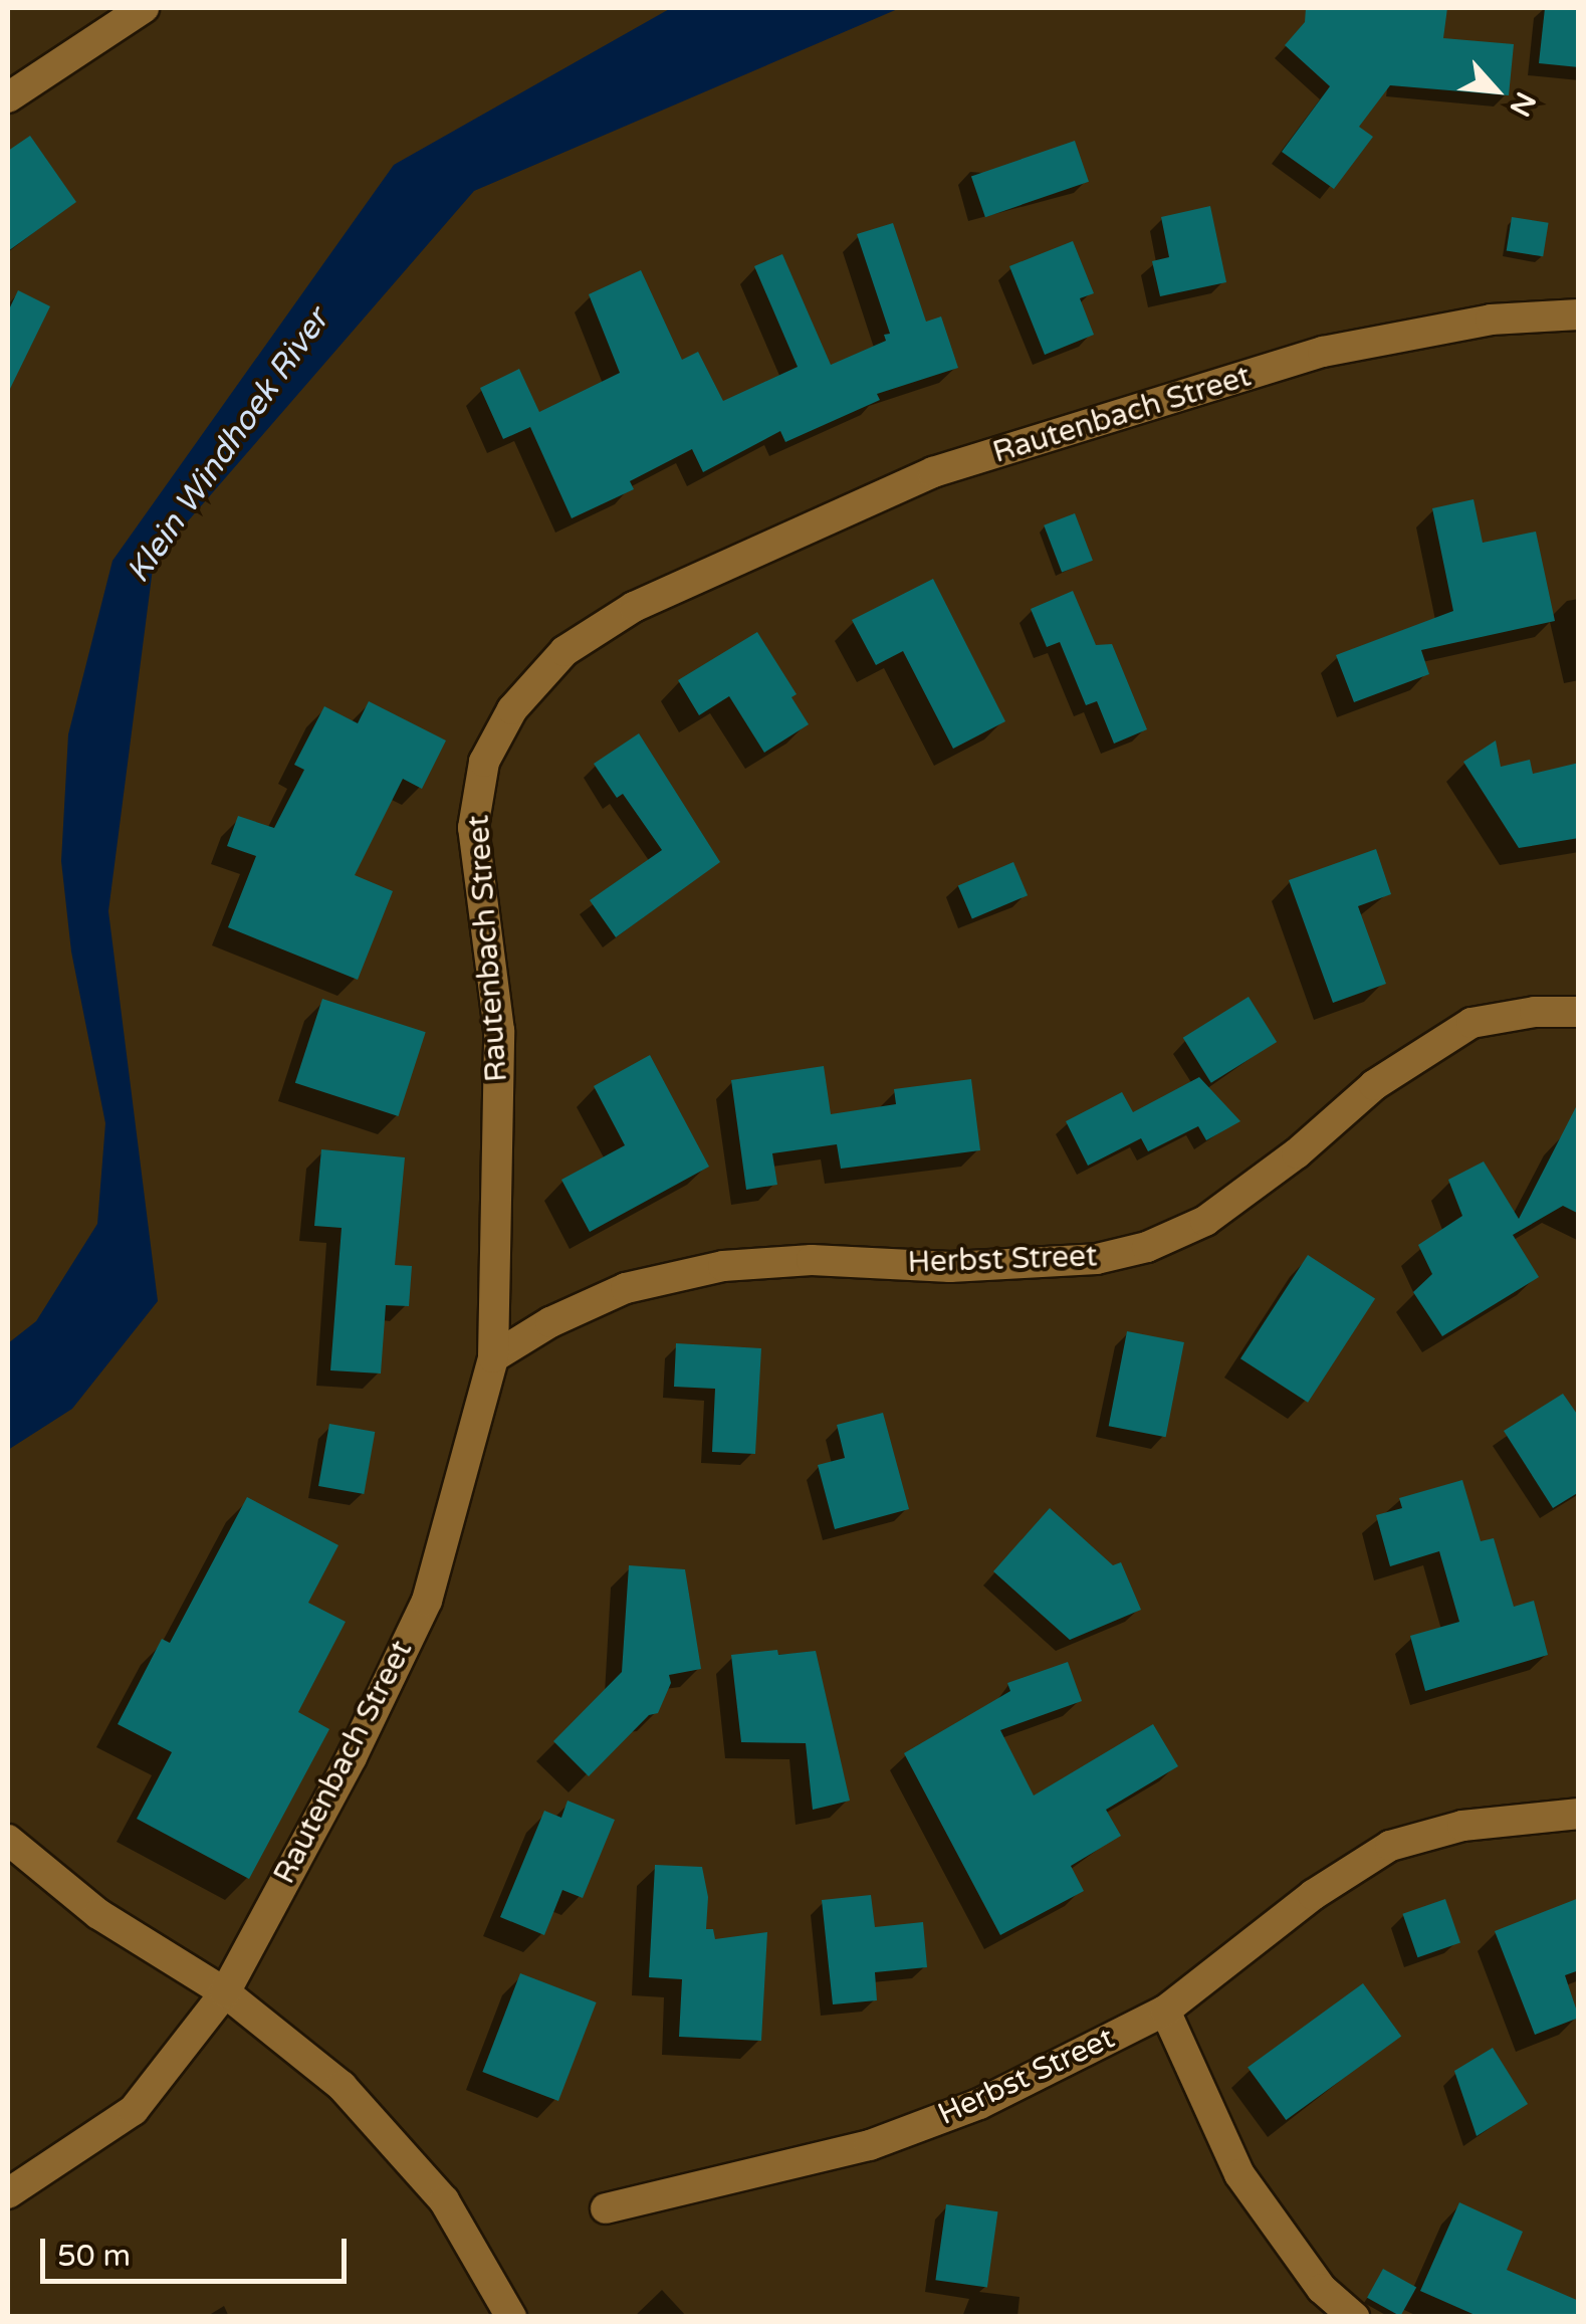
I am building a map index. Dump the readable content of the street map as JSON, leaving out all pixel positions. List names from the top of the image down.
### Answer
{
  "streets": {
    "street": ["Rautenbach Street", "Herbst Street"]
  },
  "crossings": [
    ["Rautenbach Street", "Herbst Street"]
  ],
  "water": ["Klein Windhoek River"],
  "scale_bar": "50 m",
  "north": "bottom right"
}
